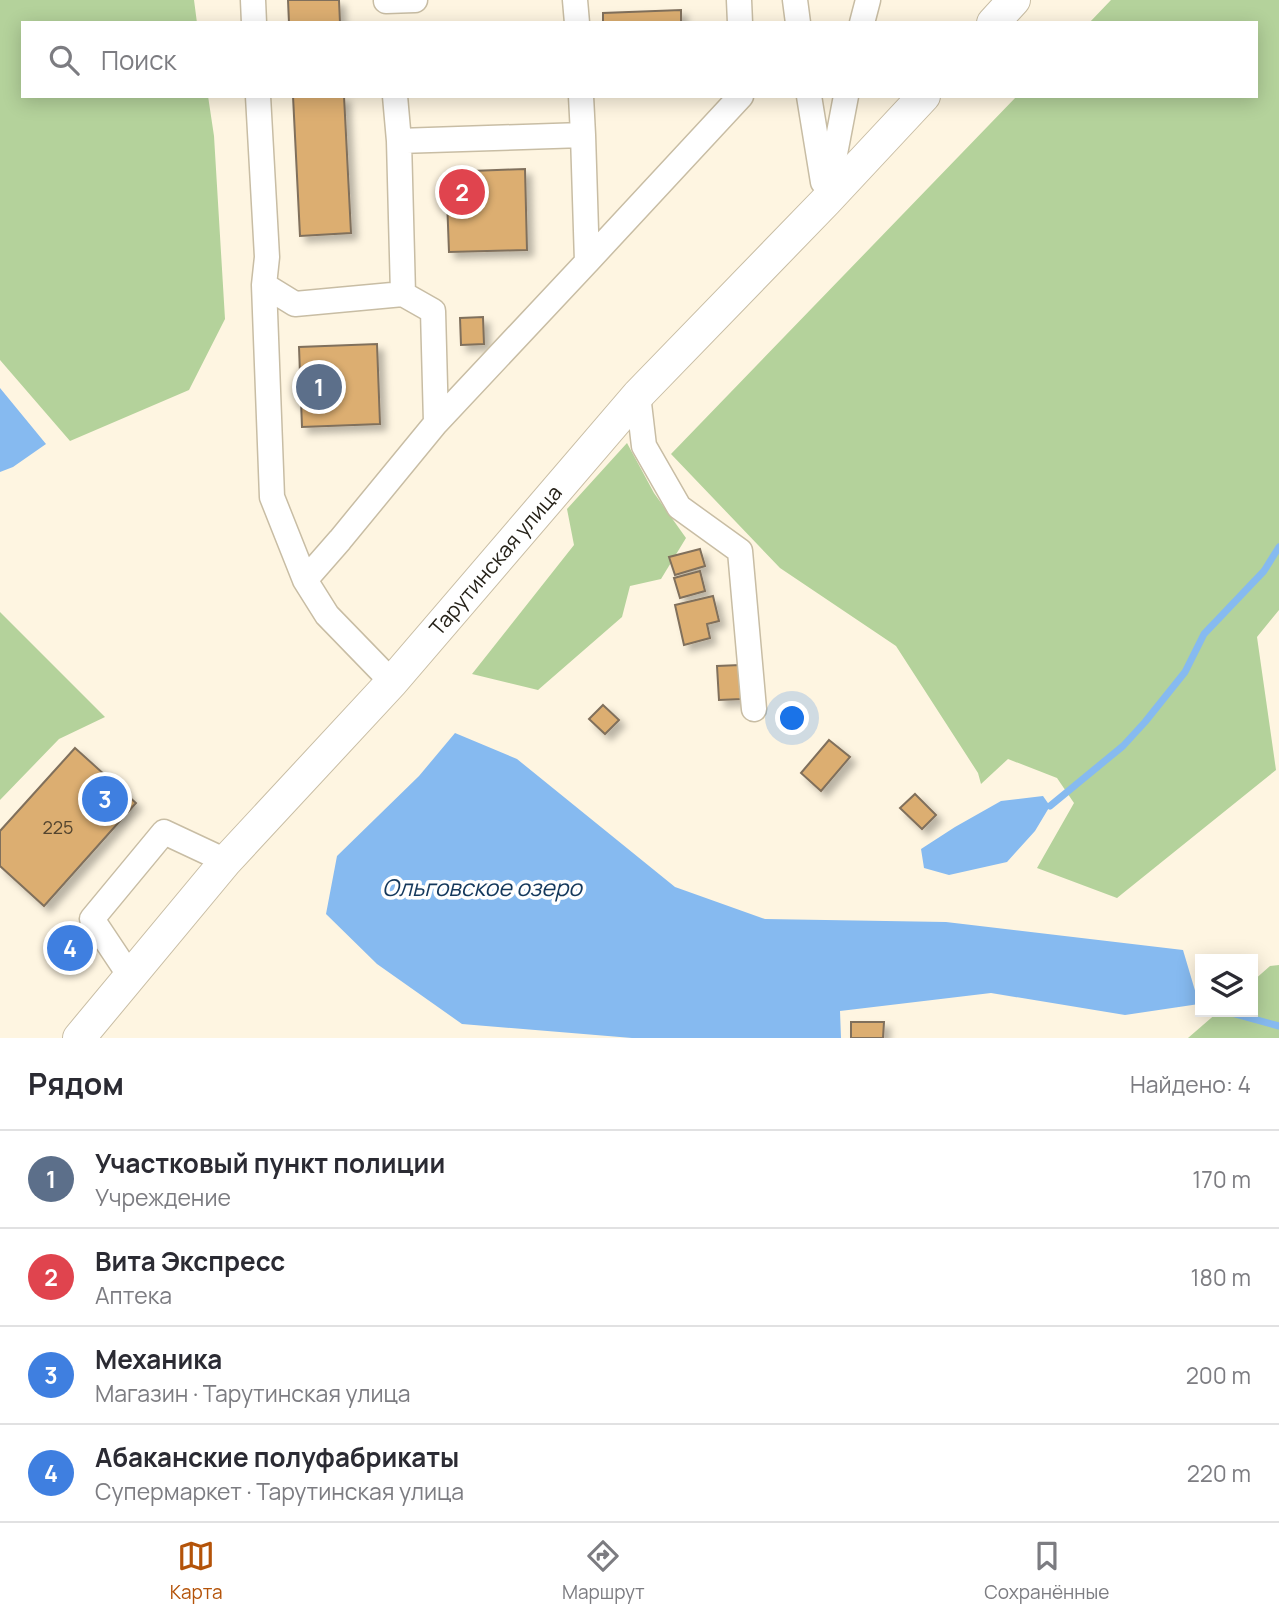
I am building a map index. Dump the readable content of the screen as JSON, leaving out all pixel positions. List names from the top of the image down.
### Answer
{
  "streets": {
    "main road": ["Тарутинская улица"]
  },
  "water": ["Ольговское озеро"],
  "house_numbers": ["225"],
  "page": {
    "search": "Поиск",
    "pins": [
      "2",
      "1",
      "3",
      "4"
    ],
    "heading": ["Рядом", "Найдено: 4"],
    "list": [
      {
        "mark": "1",
        "name": "Участковый пункт полиции",
        "note": "Учреждение",
        "value": "170 m"
      },
      {
        "mark": "2",
        "name": "Вита Экспресс",
        "note": "Аптека",
        "value": "180 m"
      },
      {
        "mark": "3",
        "name": "Механика",
        "note": "Магазин · Тарутинская улица",
        "value": "200 m"
      },
      {
        "mark": "4",
        "name": "Абаканские полуфабрикаты",
        "note": "Супермаркет · Тарутинская улица",
        "value": "220 m"
      }
    ],
    "nav": ["Карта", "Маршрут", "Сохранённые"]
  }
}
